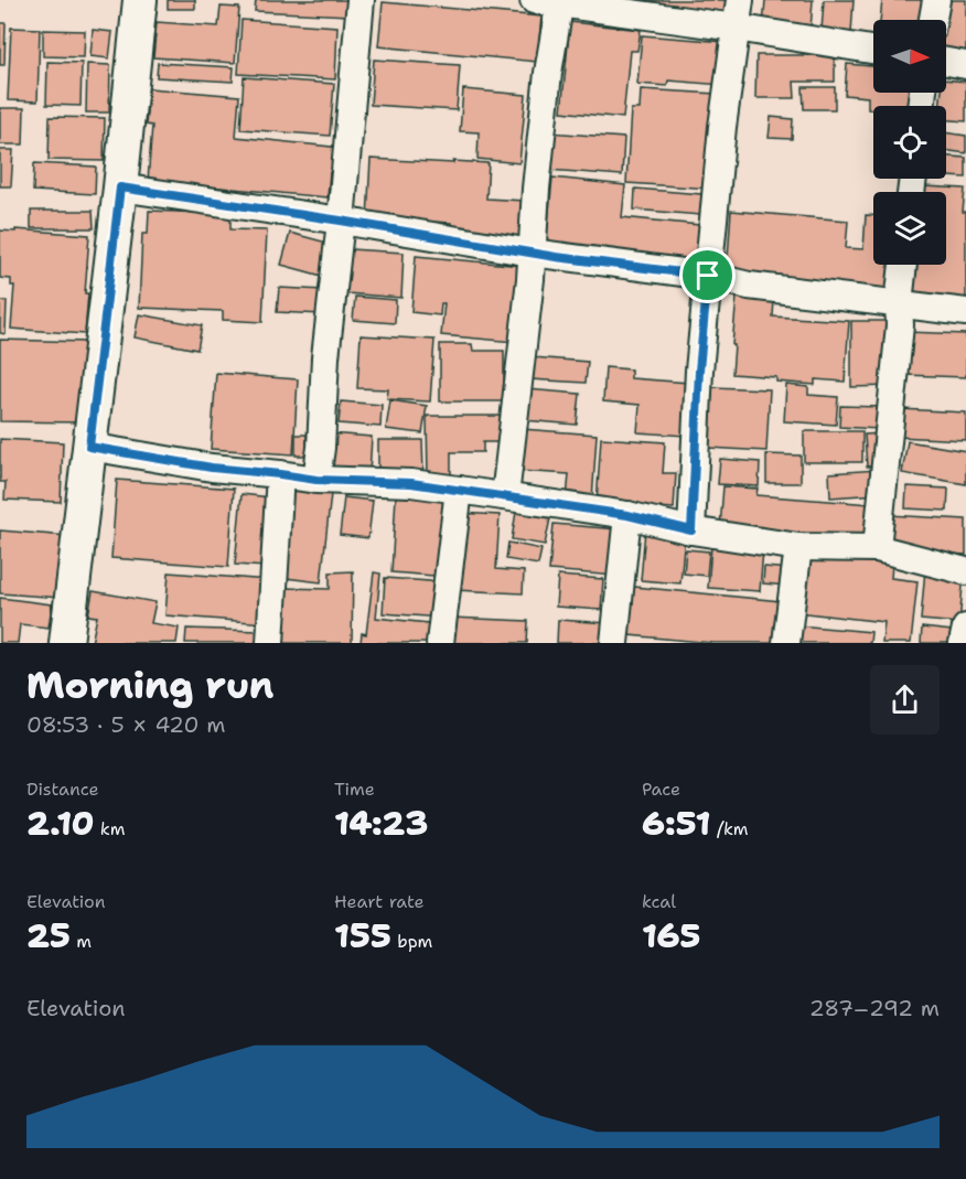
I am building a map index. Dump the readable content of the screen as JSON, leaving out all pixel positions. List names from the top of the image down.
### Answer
{
  "north": "right",
  "page": {
    "heading": ["Morning run", "08:53 · 5 × 420 m"],
    "stats": [
      ["Distance", "2.10 km"],
      ["Time", "14:23"],
      ["Pace", "6:51 /km"],
      ["Elevation", "25 m"],
      ["Heart rate", "155 bpm"],
      ["kcal", "165"]
    ],
    "chart": ["Elevation", "287–292 m"]
  }
}
